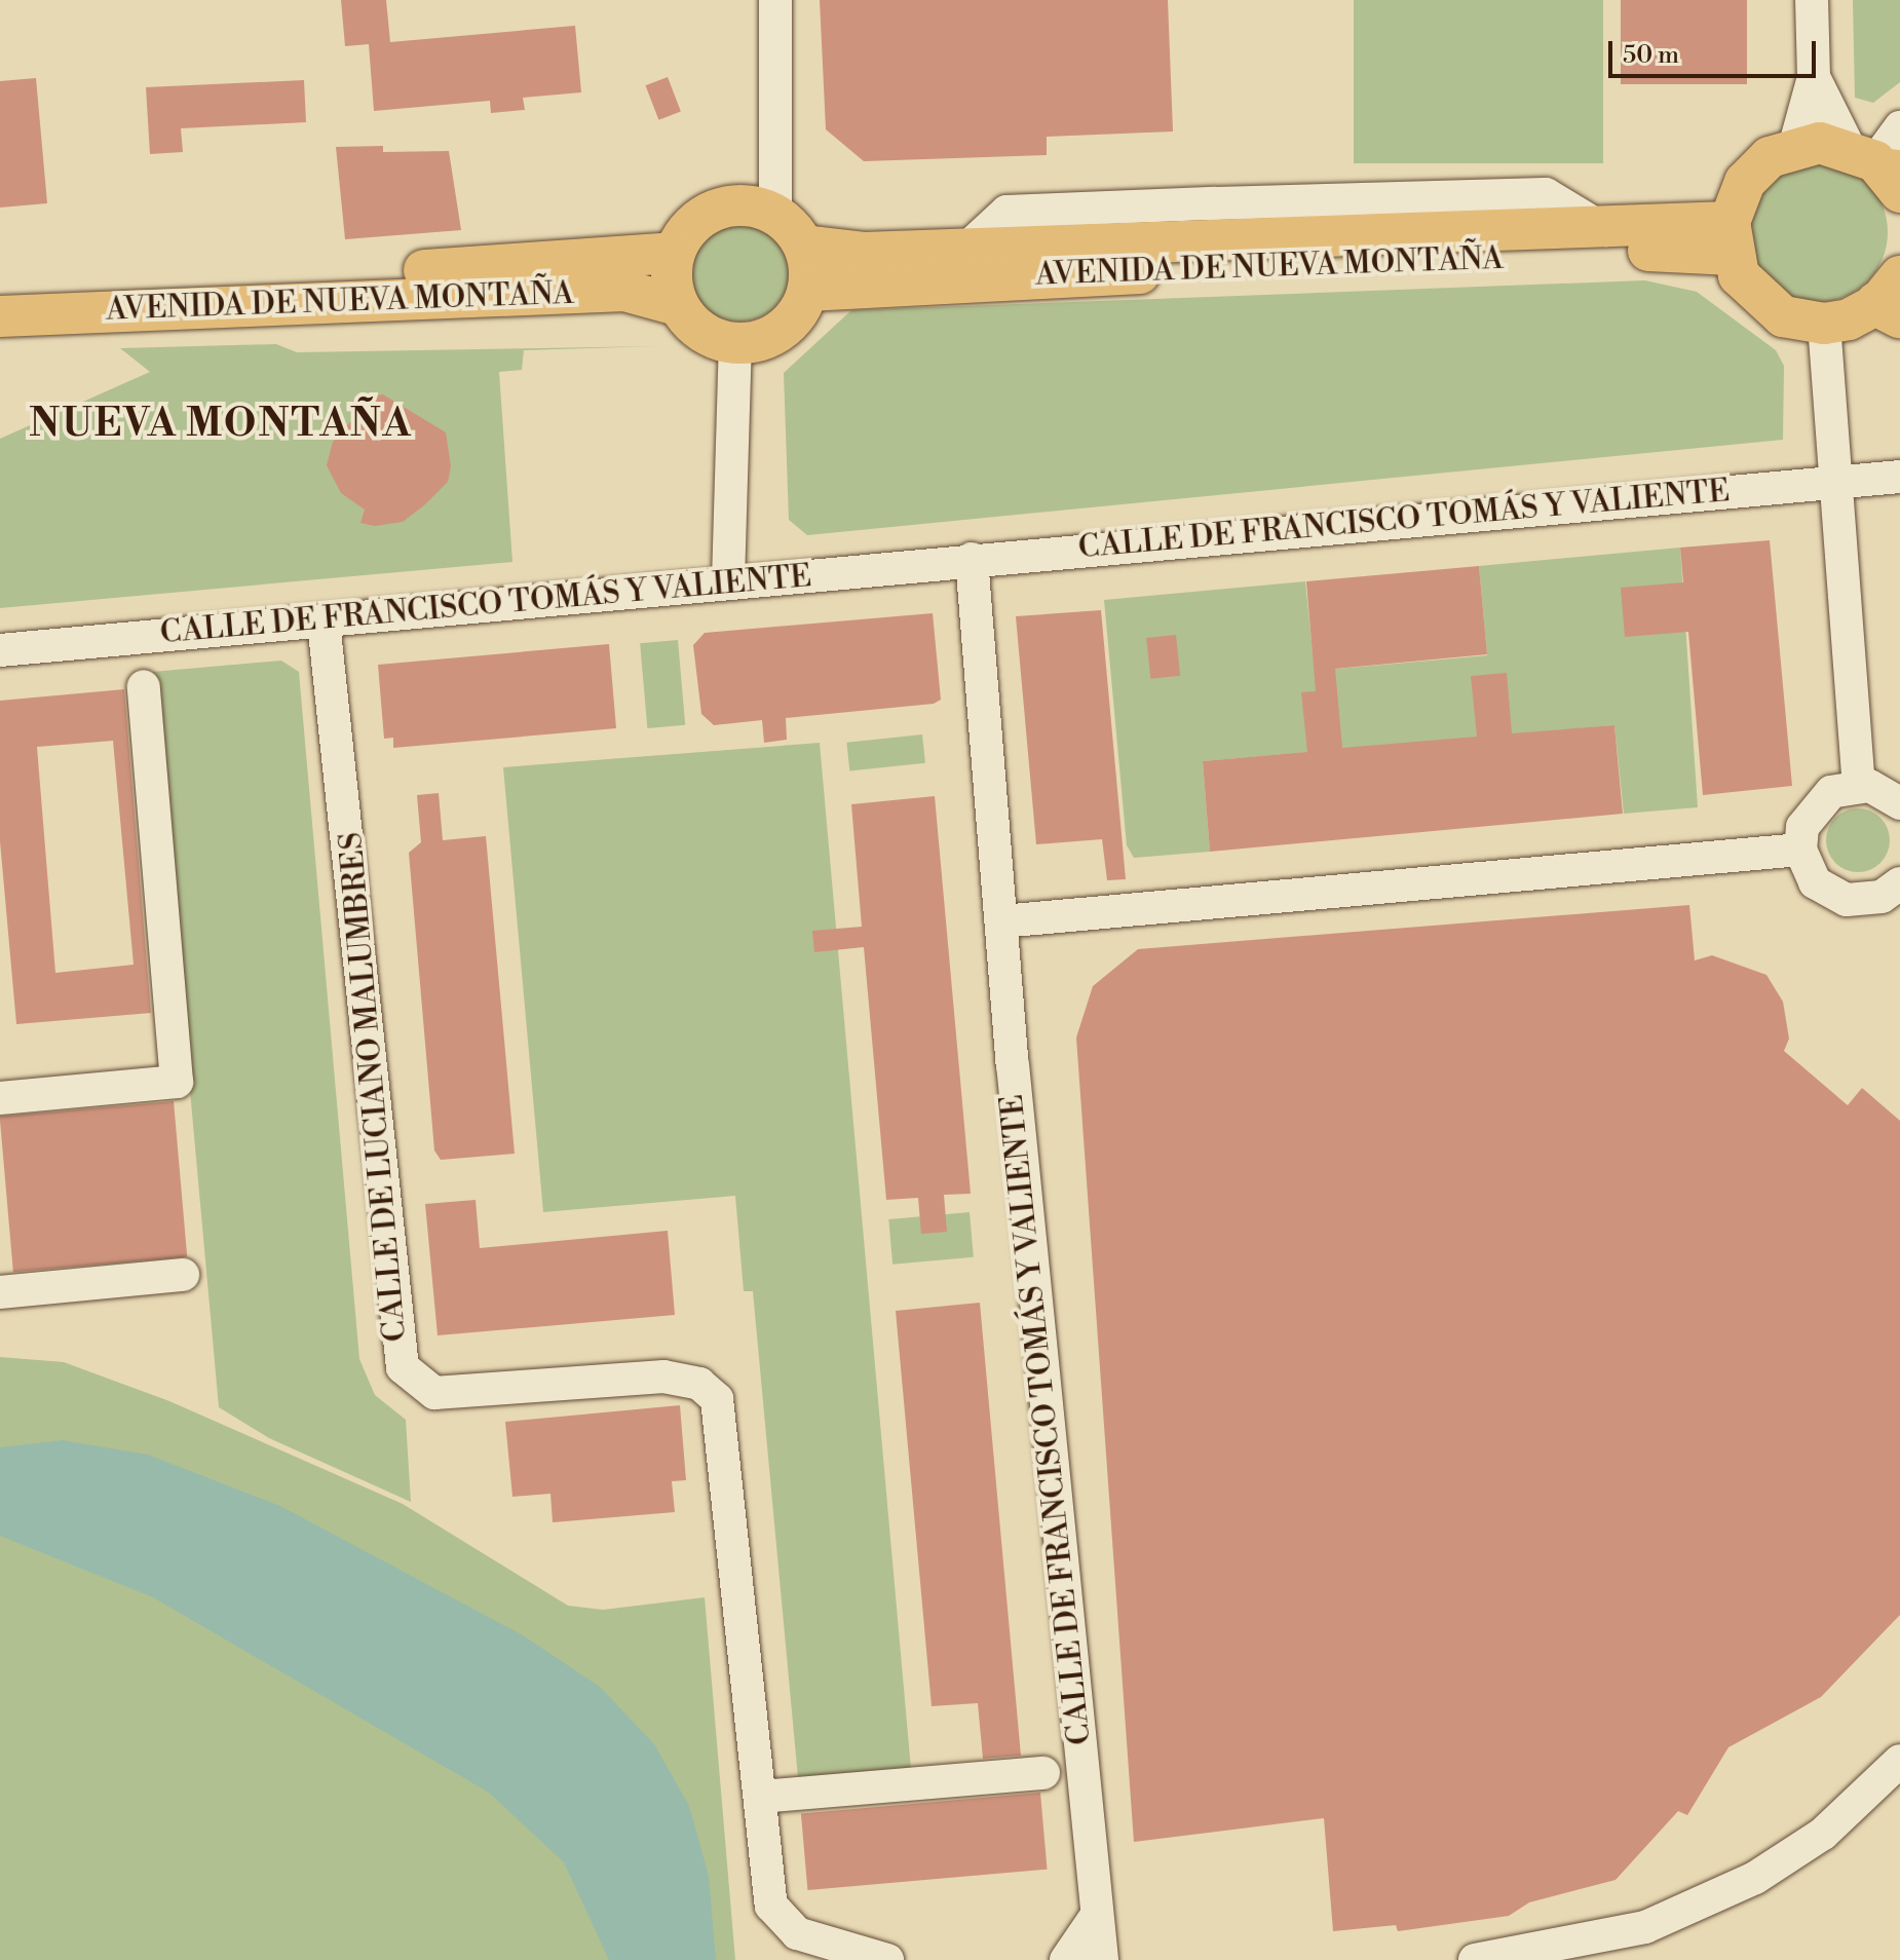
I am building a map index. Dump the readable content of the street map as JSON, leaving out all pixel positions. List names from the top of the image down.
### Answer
{
  "streets": {
    "main road": ["AVENIDA DE NUEVA MONTAÑA"],
    "street": ["CALLE DE FRANCISCO TOMÁS Y VALIENTE", "CALLE DE LUCIANO MALUMBRES"]
  },
  "crossings": [
    ["CALLE DE FRANCISCO TOMÁS Y VALIENTE", "CALLE DE LUCIANO MALUMBRES"]
  ],
  "districts": ["NUEVA MONTAÑA"],
  "scale_bar": "50 m"
}
